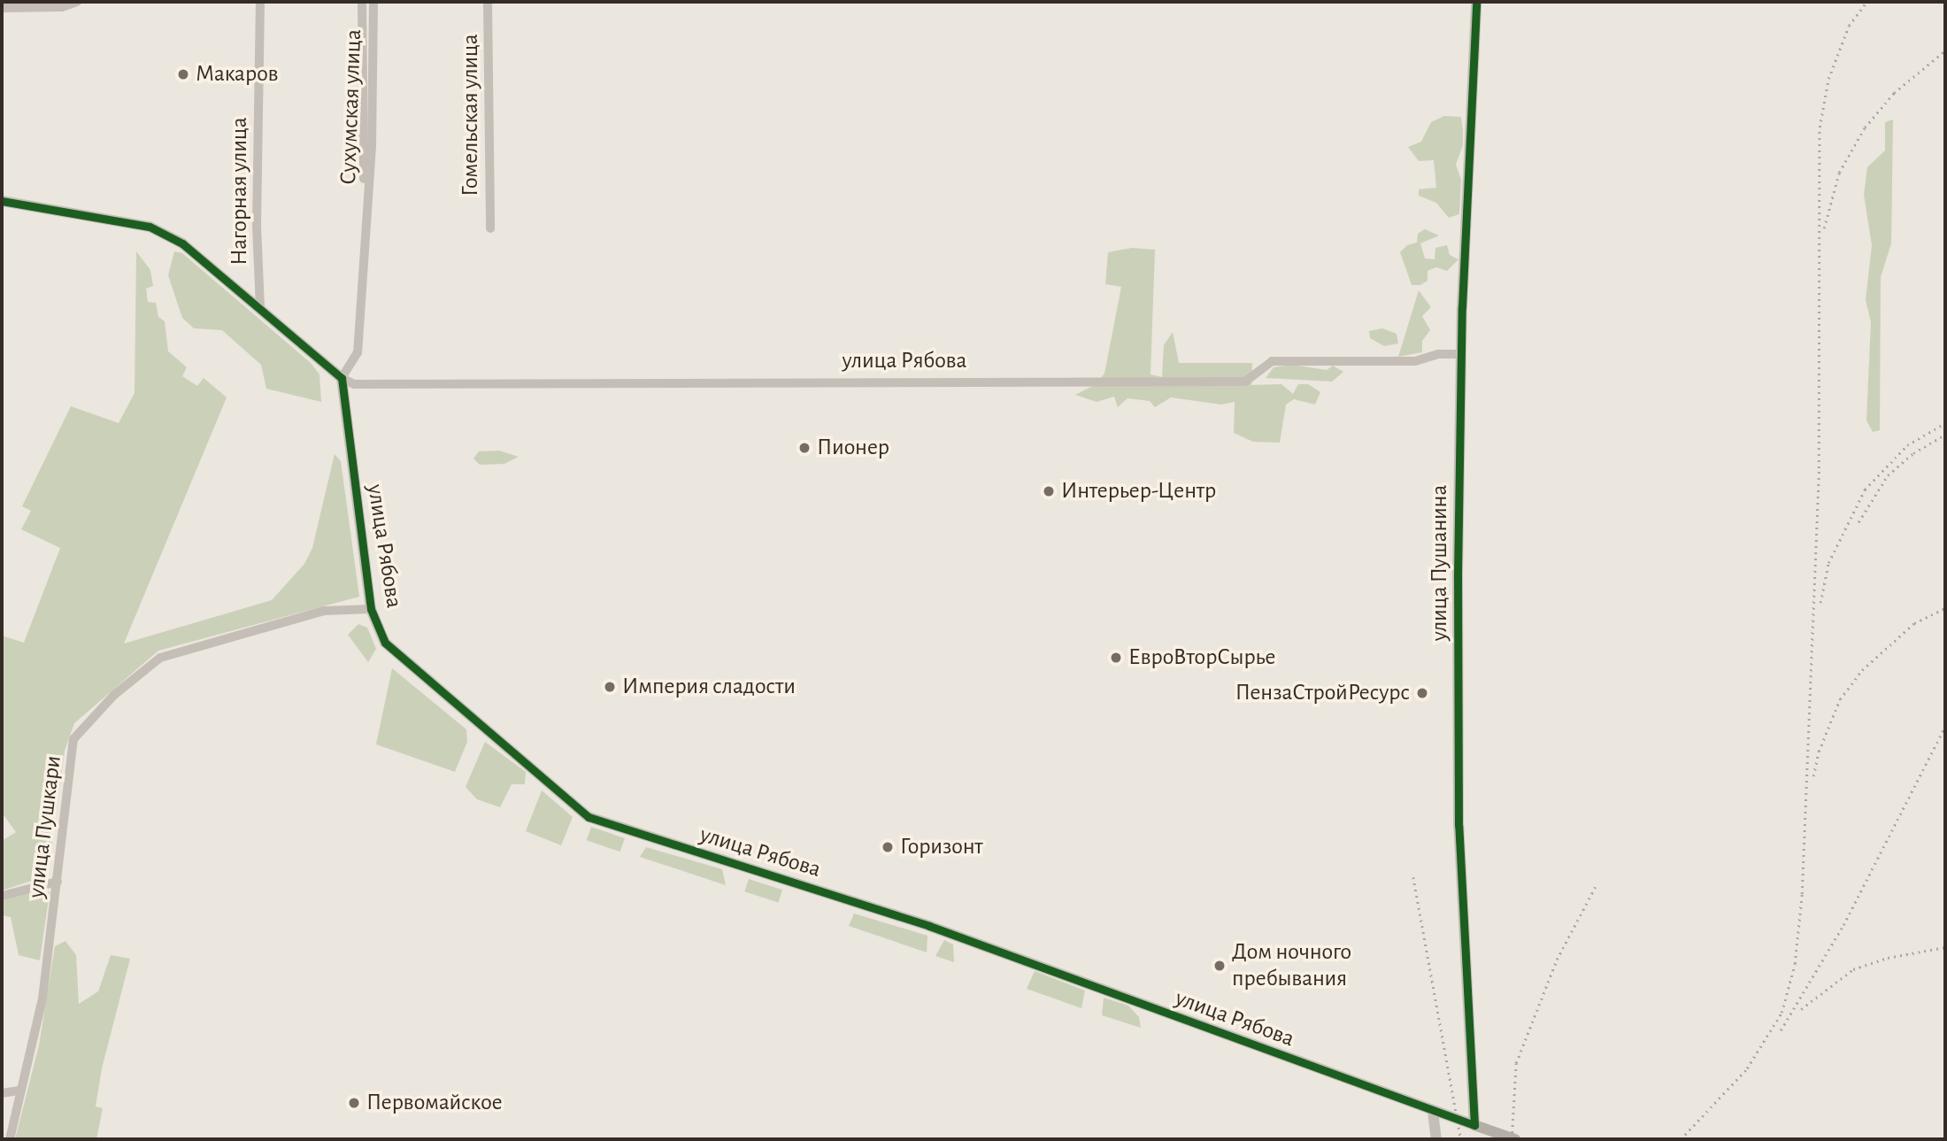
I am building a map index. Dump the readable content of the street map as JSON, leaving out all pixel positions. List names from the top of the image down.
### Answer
{
  "streets": {
    "main road": ["улица Рябова"],
    "street": [
      "Сухумская улица",
      "Гомельская улица",
      "Нагорная улица",
      "улица Пушанина",
      "улица Пушкари"
    ]
  },
  "crossings": [
    ["Сухумская улица", "улица Рябова"],
    ["Нагорная улица", "улица Рябова"],
    ["улица Рябова", "улица Пушанина"],
    ["улица Рябова", "улица Пушкари"]
  ],
  "places": [
    "Макаров",
    "Пионер",
    "Интерьер-Центр",
    "ЕвроВторСырье",
    "Империя сладости",
    "ПензаСтройРесурс",
    "Горизонт",
    "Дом ночного пребывания",
    "Первомайское"
  ]
}
